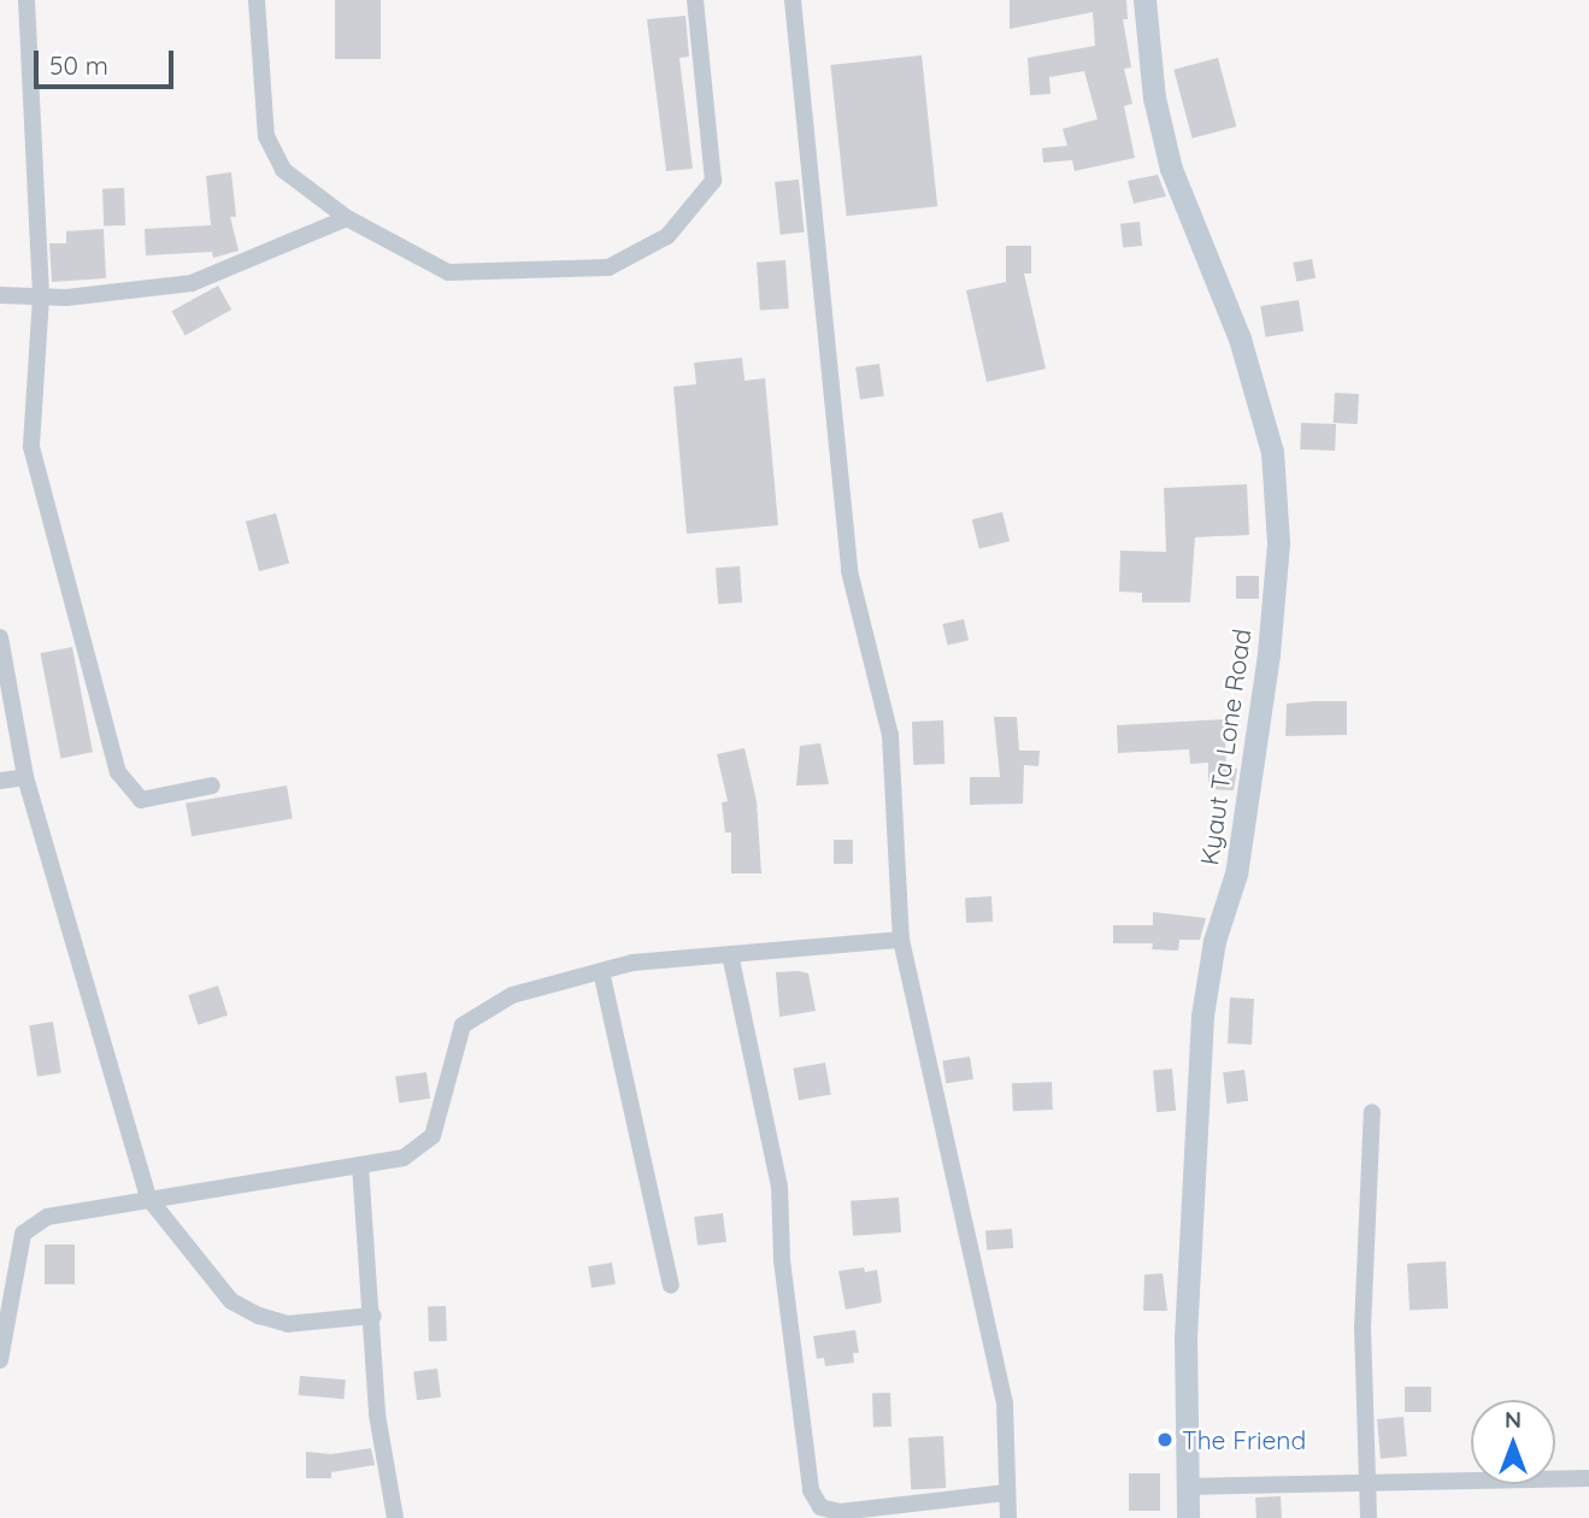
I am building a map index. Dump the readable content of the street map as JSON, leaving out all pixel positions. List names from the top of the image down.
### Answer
{
  "streets": {
    "main road": ["Kyaut Ta Lone Road"]
  },
  "places": ["The Friend"],
  "scale_bar": "50 m",
  "north": "top"
}
